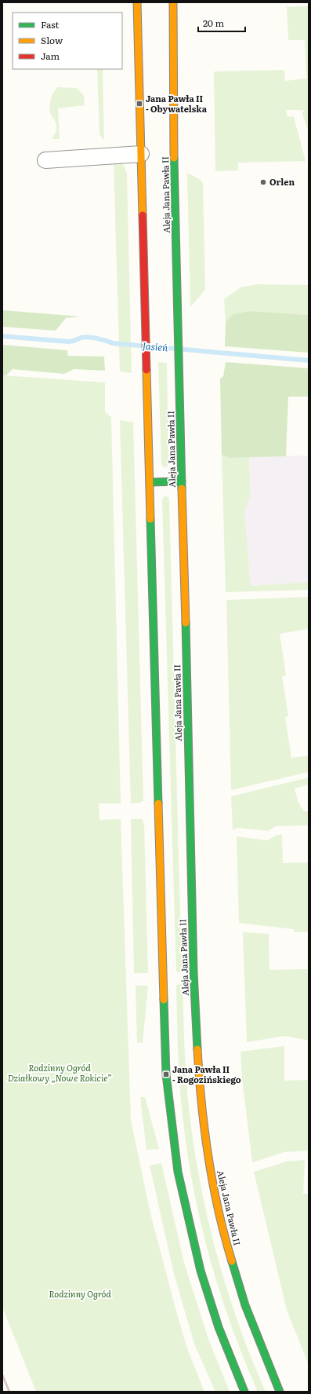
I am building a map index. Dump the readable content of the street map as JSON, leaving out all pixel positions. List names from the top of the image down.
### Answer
{
  "streets": {
    "main road": ["Aleja Jana Pawła II"]
  },
  "water": ["Jasień"],
  "parks": ["Rodzinny Ogród Działkowy „Nowe Rokicie”", "Rodzinny Ogród"],
  "places": {
    "transit": ["Jana Pawła II - Obywatelska", "Jana Pawła II - Rogozińskiego"],
    "other": ["Orlen"]
  },
  "legend": ["Fast", "Slow", "Jam"],
  "scale_bar": "20 m"
}
